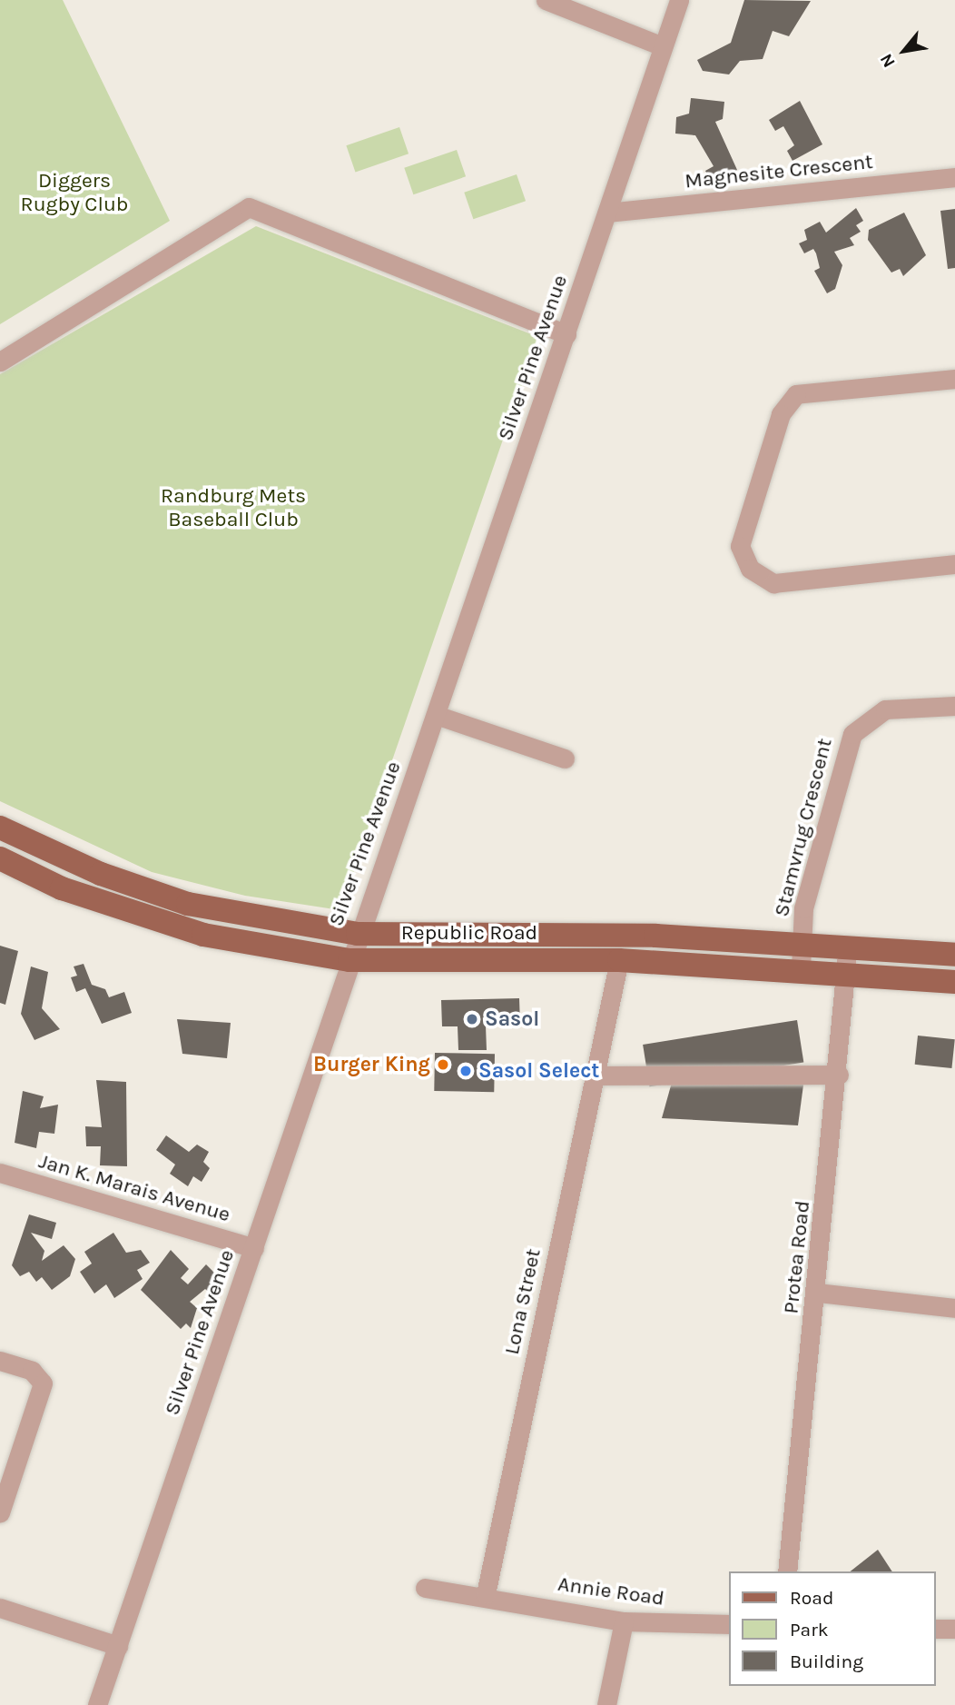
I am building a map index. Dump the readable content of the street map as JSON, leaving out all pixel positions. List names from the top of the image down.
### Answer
{
  "streets": {
    "main road": ["Republic Road"],
    "street": [
      "Magnesite Crescent",
      "Silver Pine Avenue",
      "Stamvrug Crescent",
      "Jan K. Marais Avenue",
      "Protea Road",
      "Lona Street",
      "Annie Road"
    ]
  },
  "crossings": [
    ["Magnesite Crescent", "Silver Pine Avenue"],
    ["Silver Pine Avenue", "Republic Road"],
    ["Silver Pine Avenue", "Jan K. Marais Avenue"],
    ["Stamvrug Crescent", "Republic Road"],
    ["Republic Road", "Protea Road"],
    ["Republic Road", "Lona Street"],
    ["Lona Street", "Annie Road"]
  ],
  "parks": ["Diggers Rugby Club", "Randburg Mets Baseball Club"],
  "places": ["Sasol", "Burger King", "Sasol Select"],
  "legend": ["Road", "Park", "Building"],
  "north": "bottom left"
}
